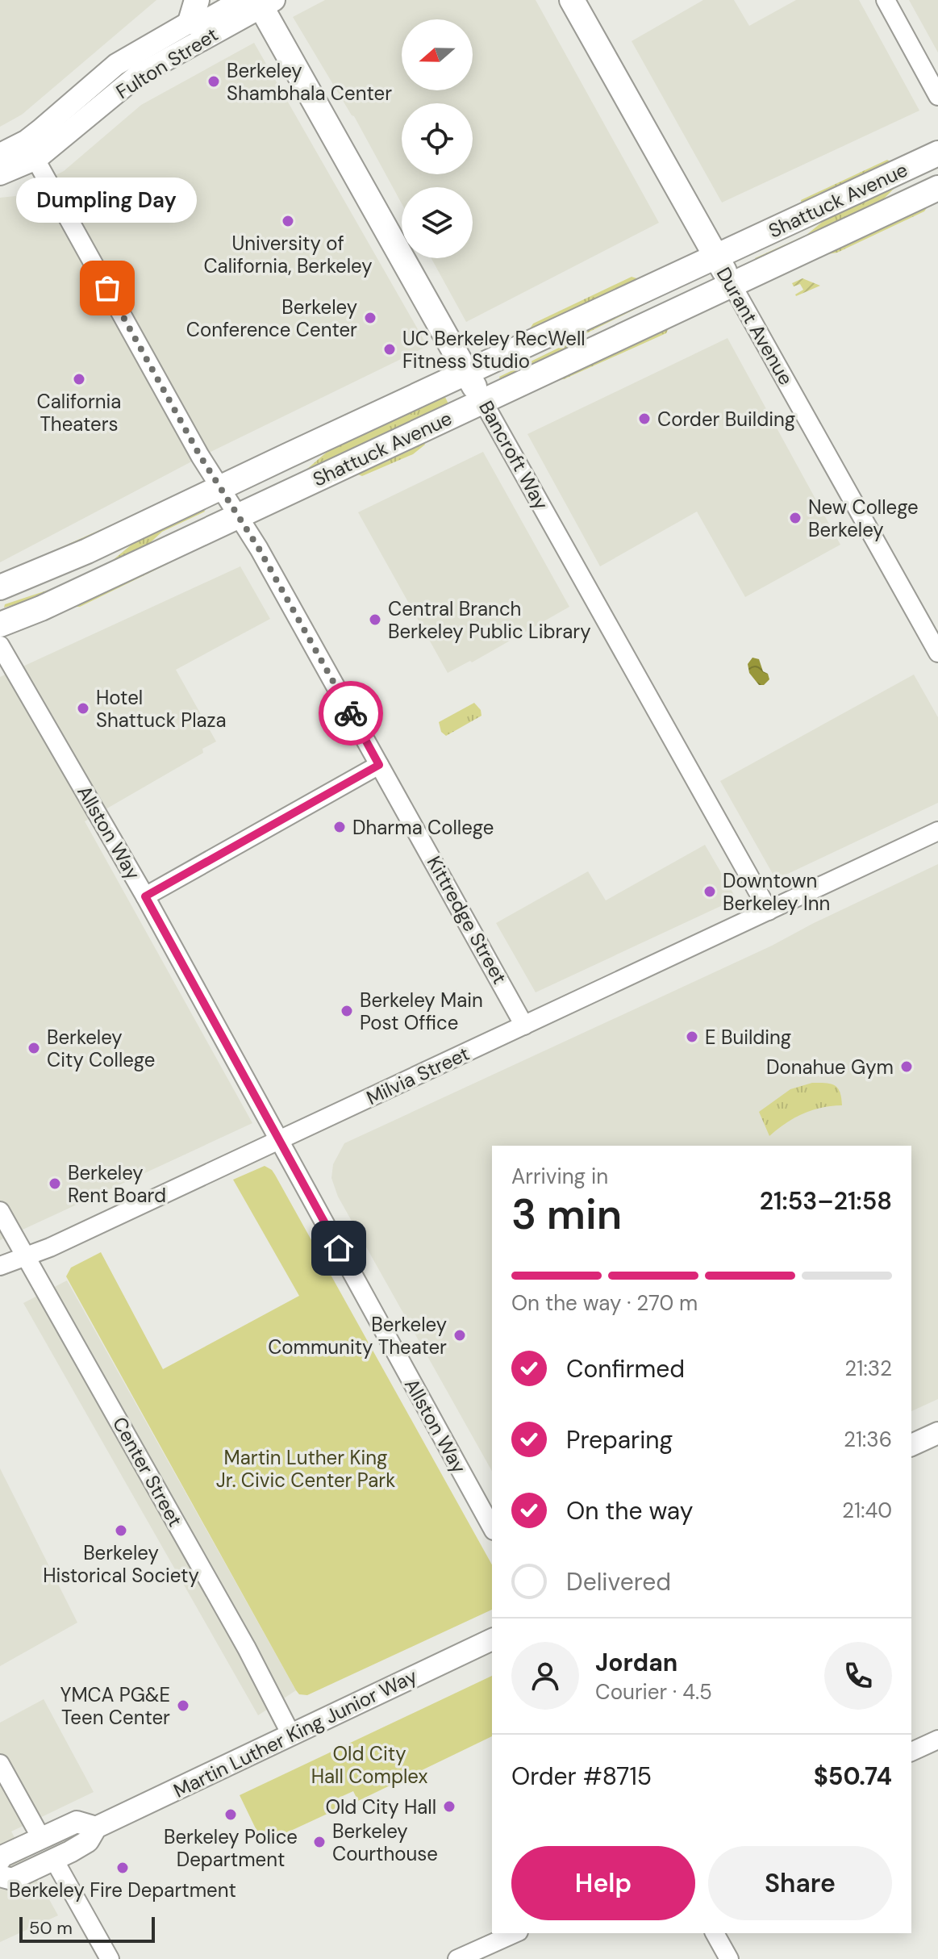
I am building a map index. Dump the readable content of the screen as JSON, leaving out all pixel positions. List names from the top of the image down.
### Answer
{
  "streets": {
    "main road": ["Shattuck Avenue", "Durant Avenue", "Bancroft Way"],
    "street": [
      "Fulton Street",
      "Allston Way",
      "Kittredge Street",
      "Milvia Street",
      "Center Street",
      "Martin Luther King Junior Way"
    ]
  },
  "crossings": [
    ["Fulton Street", "Bancroft Way"],
    ["Fulton Street", "Kittredge Street"],
    ["Shattuck Avenue", "Durant Avenue"],
    ["Shattuck Avenue", "Bancroft Way"],
    ["Shattuck Avenue", "Kittredge Street"],
    ["Bancroft Way", "Milvia Street"],
    ["Allston Way", "Milvia Street"],
    ["Kittredge Street", "Milvia Street"],
    ["Milvia Street", "Center Street"],
    ["Center Street", "Martin Luther King Junior Way"]
  ],
  "parks": ["Martin Luther King Jr. Civic Center Park", "Old City Hall Complex"],
  "places": [
    "Berkeley Shambhala Center",
    "University of California, Berkeley",
    "Dumpling Day",
    "Berkeley Conference Center",
    "UC Berkeley RecWell Fitness Studio",
    "California Theaters",
    "Corder Building",
    "New College Berkeley",
    "Central Branch Berkeley Public Library",
    "Hotel Shattuck Plaza",
    "Dharma College",
    "Downtown Berkeley Inn",
    "Berkeley Main Post Office",
    "E Building",
    "Berkeley City College",
    "Donahue Gym",
    "Berkeley Rent Board",
    "Berkeley Community Theater",
    "Berkeley Historical Society",
    "YMCA PG&E Teen Center",
    "Old City Hall",
    "Berkeley Police Department",
    "Berkeley Courthouse",
    "Berkeley Fire Department"
  ],
  "scale_bar": "50 m",
  "north": "left",
  "page": {
    "bubble": "Dumpling Day",
    "heading": ["3 min", "Arriving in", "21:53–21:58"],
    "panel": [
      "Jordan",
      "Courier · 4.5",
      "Order #8715",
      "$50.74"
    ],
    "bar": "On the way · 270 m",
    "list": [
      ["Confirmed", "21:32"],
      ["Preparing", "21:36"],
      ["On the way", "21:40"],
      "Delivered"
    ],
    "buttons": ["Help", "Share"],
    "scale": "50 m"
  }
}
